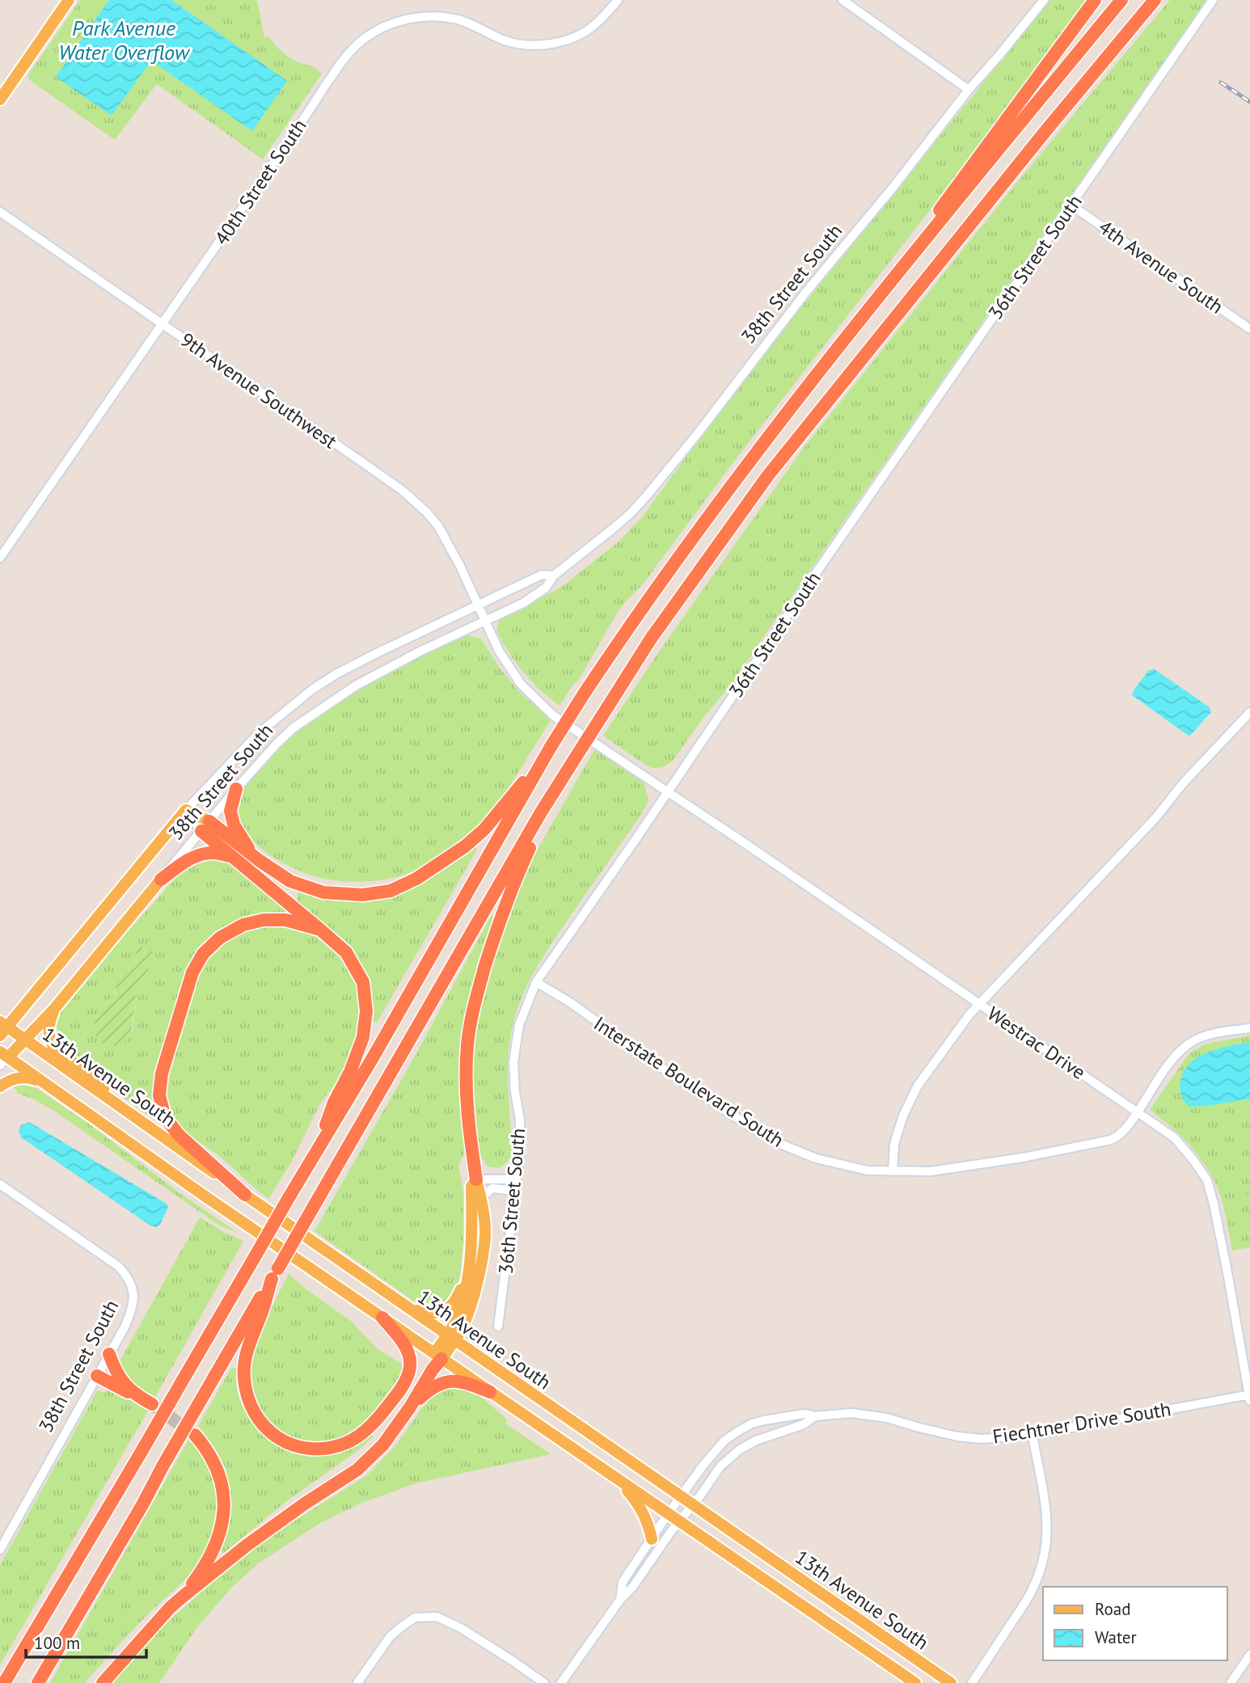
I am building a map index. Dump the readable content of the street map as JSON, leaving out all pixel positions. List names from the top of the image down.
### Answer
{
  "streets": {
    "main road": ["38th Street South", "13th Avenue South"],
    "street": [
      "40th Street South",
      "36th Street South",
      "4th Avenue South",
      "9th Avenue Southwest",
      "Westrac Drive",
      "Interstate Boulevard South",
      "Fiechtner Drive South"
    ]
  },
  "crossings": [
    ["40th Street South", "9th Avenue Southwest"],
    ["36th Street South", "4th Avenue South"],
    ["36th Street South", "Westrac Drive"],
    ["36th Street South", "Interstate Boulevard South"],
    ["38th Street South", "9th Avenue Southwest"],
    ["38th Street South", "Westrac Drive"],
    ["38th Street South", "13th Avenue South"],
    ["9th Avenue Southwest", "Westrac Drive"],
    ["Westrac Drive", "Interstate Boulevard South"],
    ["Westrac Drive", "Fiechtner Drive South"],
    ["13th Avenue South", "Fiechtner Drive South"]
  ],
  "water": ["Park Avenue Water Overflow"],
  "legend": ["Road", "Water"],
  "scale_bar": "100 m"
}
